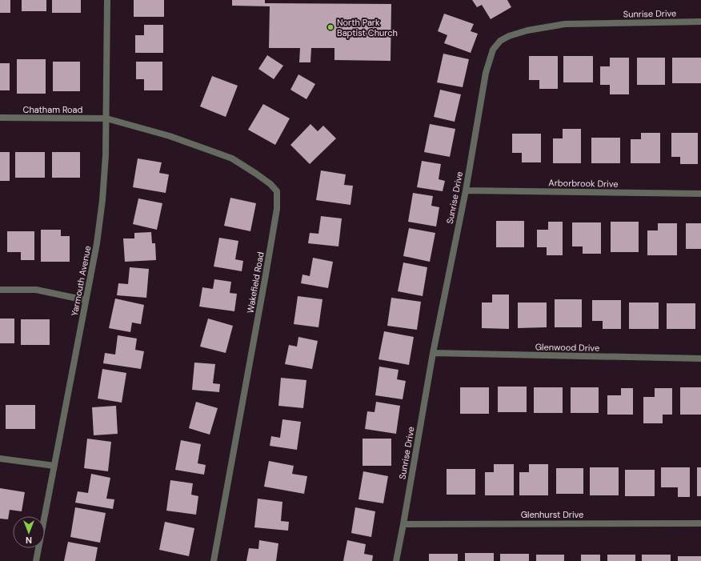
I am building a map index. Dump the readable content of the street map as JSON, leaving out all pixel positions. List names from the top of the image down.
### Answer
{
  "streets": {
    "street": [
      "Sunrise Drive",
      "Chatham Road",
      "Arborbrook Drive",
      "Yarmouth Avenue",
      "Wakefield Road",
      "Glenwood Drive",
      "Glenhurst Drive"
    ]
  },
  "crossings": [
    ["Sunrise Drive", "Arborbrook Drive"],
    ["Sunrise Drive", "Glenwood Drive"],
    ["Sunrise Drive", "Glenhurst Drive"],
    ["Chatham Road", "Yarmouth Avenue"],
    ["Chatham Road", "Wakefield Road"],
    ["Yarmouth Avenue", "Wakefield Road"]
  ],
  "places": ["North Park Baptist Church"],
  "north": "bottom"
}
